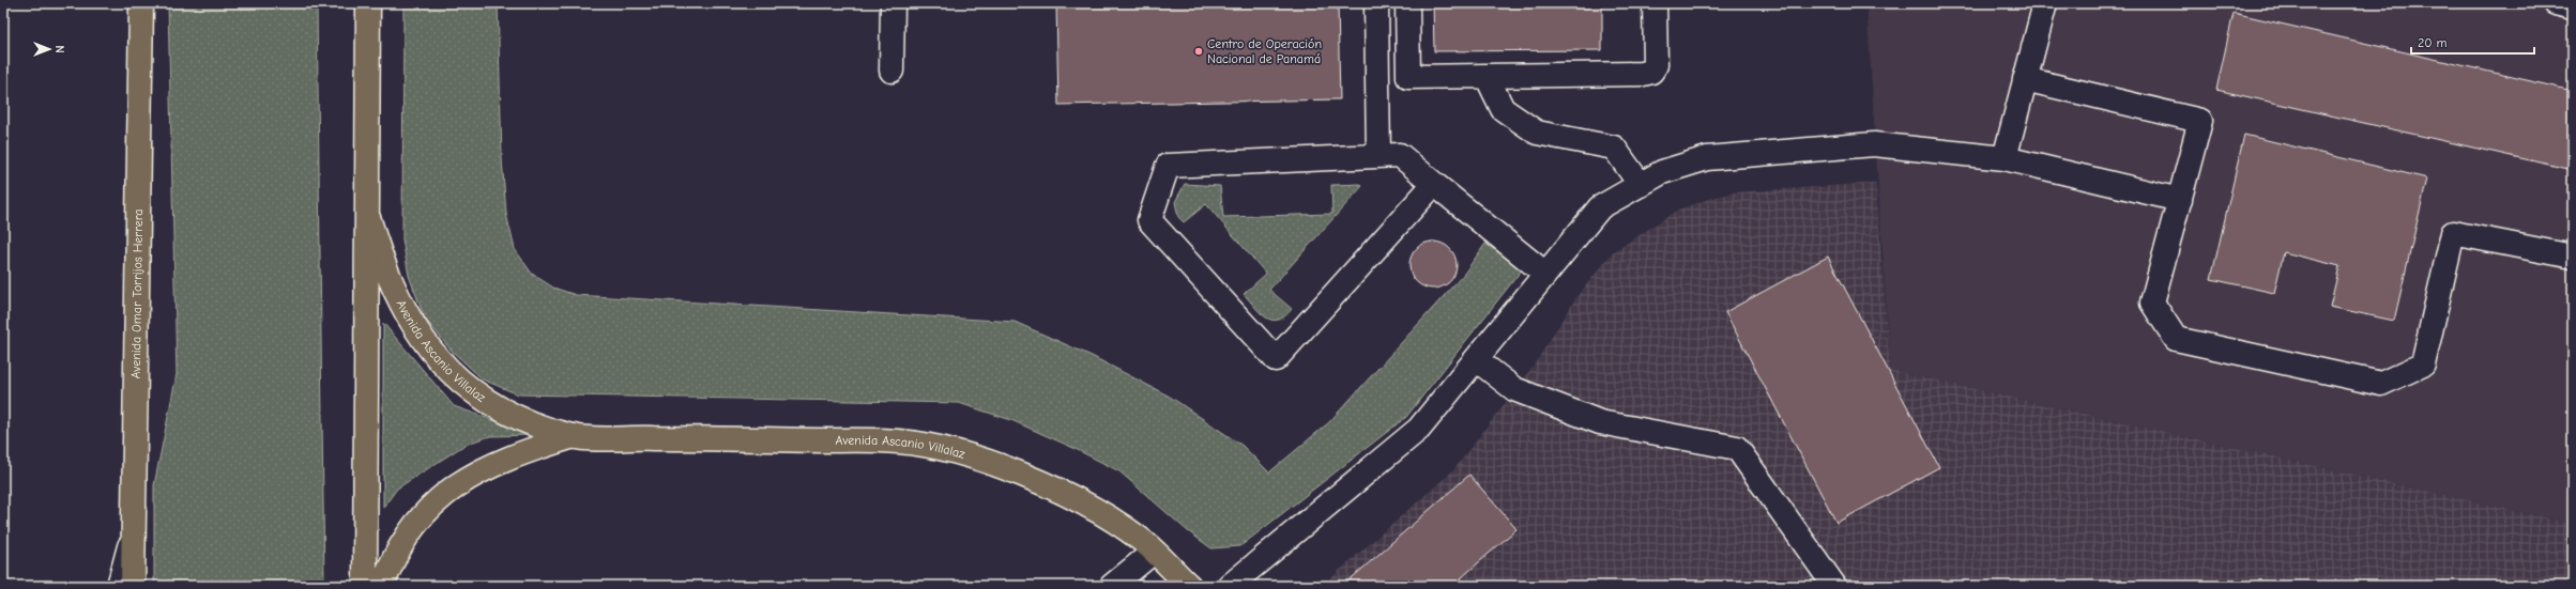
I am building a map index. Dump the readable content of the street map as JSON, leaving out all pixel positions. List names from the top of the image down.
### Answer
{
  "streets": {
    "main road": ["Avenida Omar Torrijos Herrera", "Avenida Ascanio Villalaz"]
  },
  "places": ["Centro de Operación Nacional de Panamá"],
  "scale_bar": "20 m",
  "north": "right"
}
